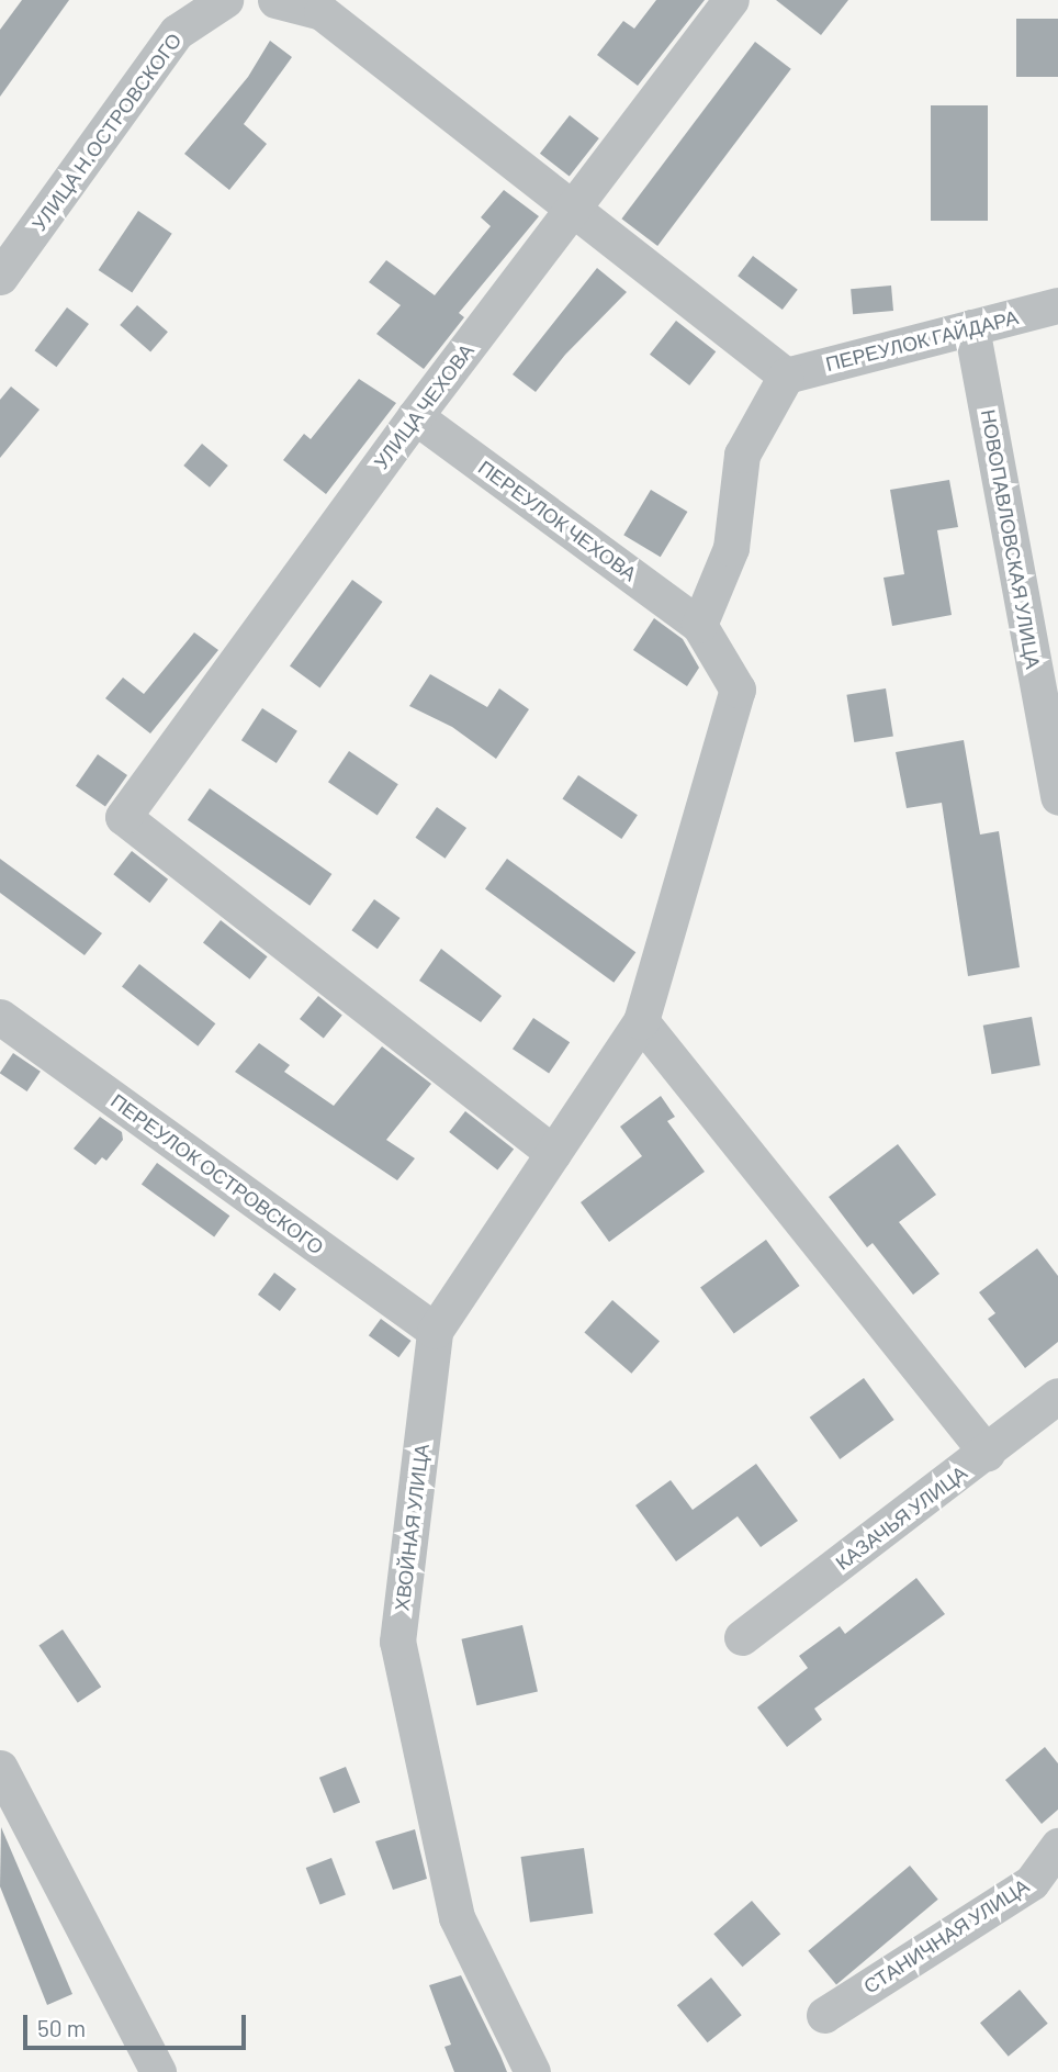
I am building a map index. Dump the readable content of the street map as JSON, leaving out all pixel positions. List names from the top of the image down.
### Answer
{
  "streets": {
    "street": [
      "УЛИЦА Н.ОСТРОВСКОГО",
      "ПЕРЕУЛОК ГАЙДАРА",
      "УЛИЦА ЧЕХОВА",
      "ПЕРЕУЛОК ЧЕХОВА",
      "НОВОПАВЛОВСКАЯ УЛИЦА",
      "ПЕРЕУЛОК ОСТРОВСКОГО",
      "КАЗАЧЬЯ УЛИЦА",
      "ХВОЙНАЯ УЛИЦА",
      "СТАНИЧНАЯ УЛИЦА"
    ]
  },
  "crossings": [
    ["ПЕРЕУЛОК ГАЙДАРА", "НОВОПАВЛОВСКАЯ УЛИЦА"],
    ["УЛИЦА ЧЕХОВА", "ПЕРЕУЛОК ЧЕХОВА"],
    ["УЛИЦА ЧЕХОВА", "ХВОЙНАЯ УЛИЦА"],
    ["ПЕРЕУЛОК ЧЕХОВА", "ХВОЙНАЯ УЛИЦА"],
    ["ПЕРЕУЛОК ОСТРОВСКОГО", "ХВОЙНАЯ УЛИЦА"]
  ],
  "scale_bar": "50 m"
}
